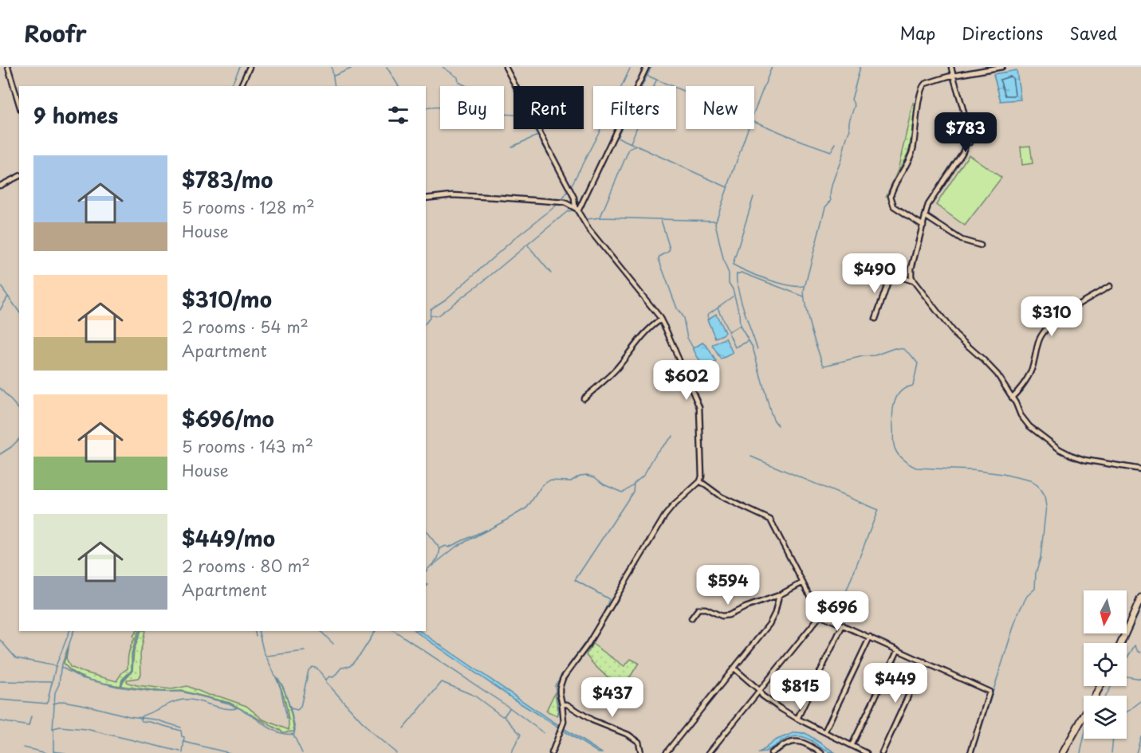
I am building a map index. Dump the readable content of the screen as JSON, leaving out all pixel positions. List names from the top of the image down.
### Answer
{
  "north": "bottom",
  "page": {
    "header": "Roofr",
    "nav": ["Map", "Directions", "Saved"],
    "chip": [
      "Buy",
      "Rent",
      "Filters",
      "New"
    ],
    "heading": "9 homes",
    "price": [
      "$783",
      "$490",
      "$310",
      "$602",
      "$594",
      "$696",
      "$449",
      "$815",
      "$437"
    ],
    "list": [
      {
        "name": "$783/mo",
        "note": "5 rooms · 128 m² · House"
      },
      {
        "name": "$310/mo",
        "note": "2 rooms · 54 m² · Apartment"
      },
      {
        "name": "$696/mo",
        "note": "5 rooms · 143 m² · House"
      },
      {
        "name": "$449/mo",
        "note": "2 rooms · 80 m² · Apartment"
      }
    ]
  }
}
